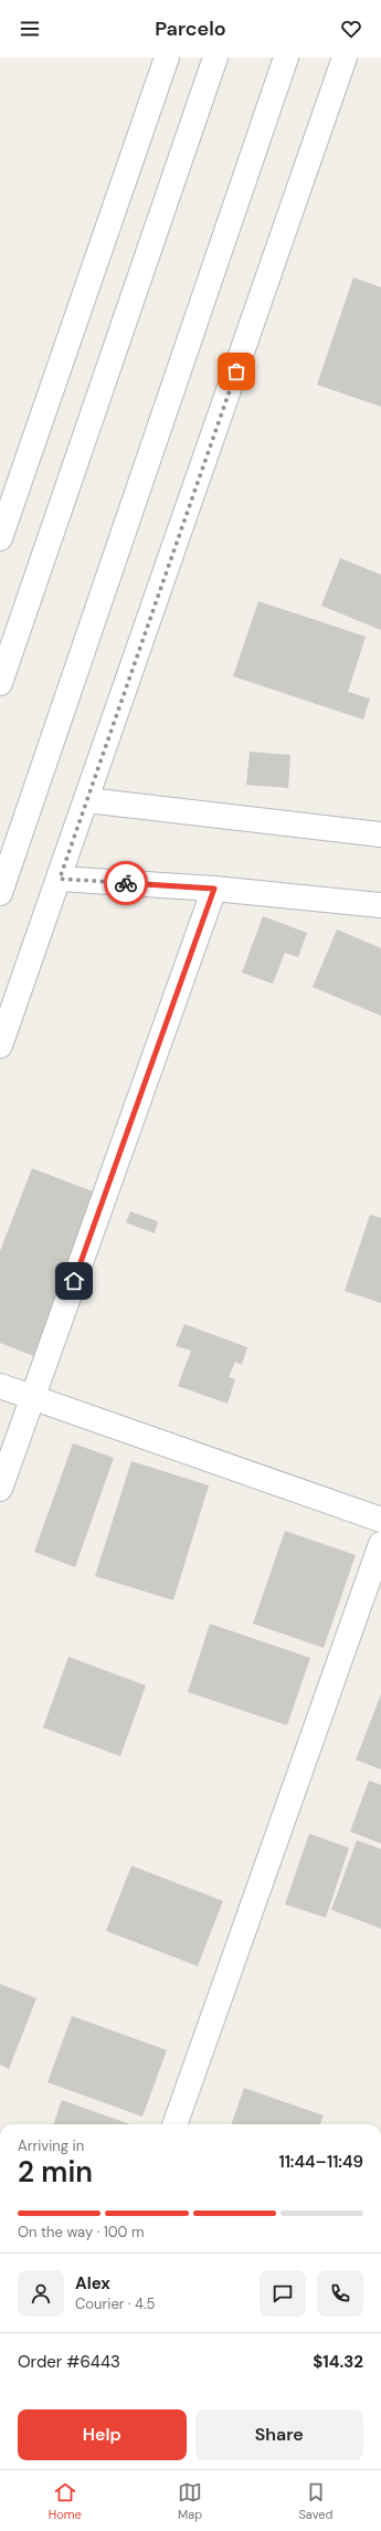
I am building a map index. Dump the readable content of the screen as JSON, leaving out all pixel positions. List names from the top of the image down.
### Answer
{
  "page": {
    "header": "Parcelo",
    "heading": ["2 min", "Arriving in", "11:44–11:49"],
    "panel": [
      "Alex",
      "Courier · 4.5",
      "Order #6443",
      "$14.32"
    ],
    "bar": "On the way · 100 m",
    "buttons": ["Help", "Share"],
    "tabs": ["Home", "Map", "Saved"]
  }
}
